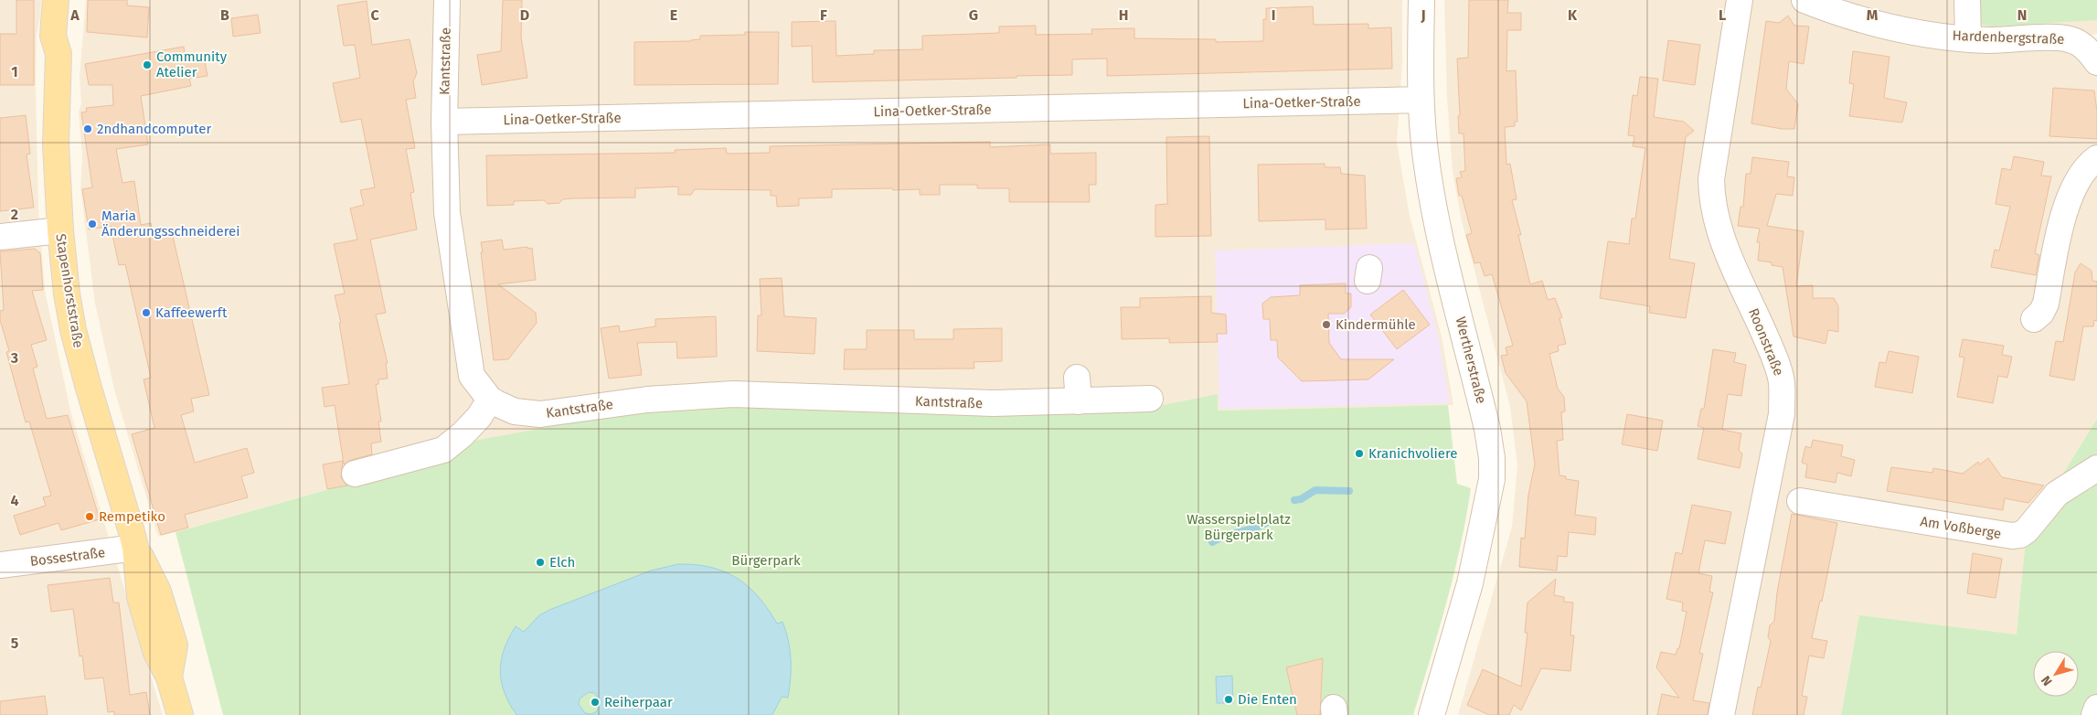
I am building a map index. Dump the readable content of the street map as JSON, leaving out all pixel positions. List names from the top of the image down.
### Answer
{
  "streets": {
    "main road": ["Stapenhorststraße"],
    "street": [
      "Hardenbergstraße",
      "Kantstraße",
      "Lina-Oetker-Straße",
      "Roonstraße",
      "Wertherstraße",
      "Am Voßberge",
      "Bossestraße"
    ]
  },
  "crossings": [
    ["Kantstraße", "Lina-Oetker-Straße"],
    ["Lina-Oetker-Straße", "Wertherstraße"],
    ["Stapenhorststraße", "Bossestraße"]
  ],
  "parks": ["Wasserspielplatz Bürgerpark", "Bürgerpark"],
  "places": [
    "Community Atelier",
    "2ndhandcomputer",
    "Maria Änderungsschneiderei",
    "Kaffeewerft",
    "Kindermühle",
    "Kranichvoliere",
    "Rempetiko",
    "Elch",
    "Die Enten",
    "Reiherpaar"
  ],
  "north": "bottom left",
  "grid": {
    "columns": [
      "A",
      "B",
      "C",
      "D",
      "E",
      "F",
      "G",
      "H",
      "I",
      "J",
      "K",
      "L",
      "M",
      "N"
    ],
    "rows": [
      "1",
      "2",
      "3",
      "4",
      "5"
    ]
  }
}
